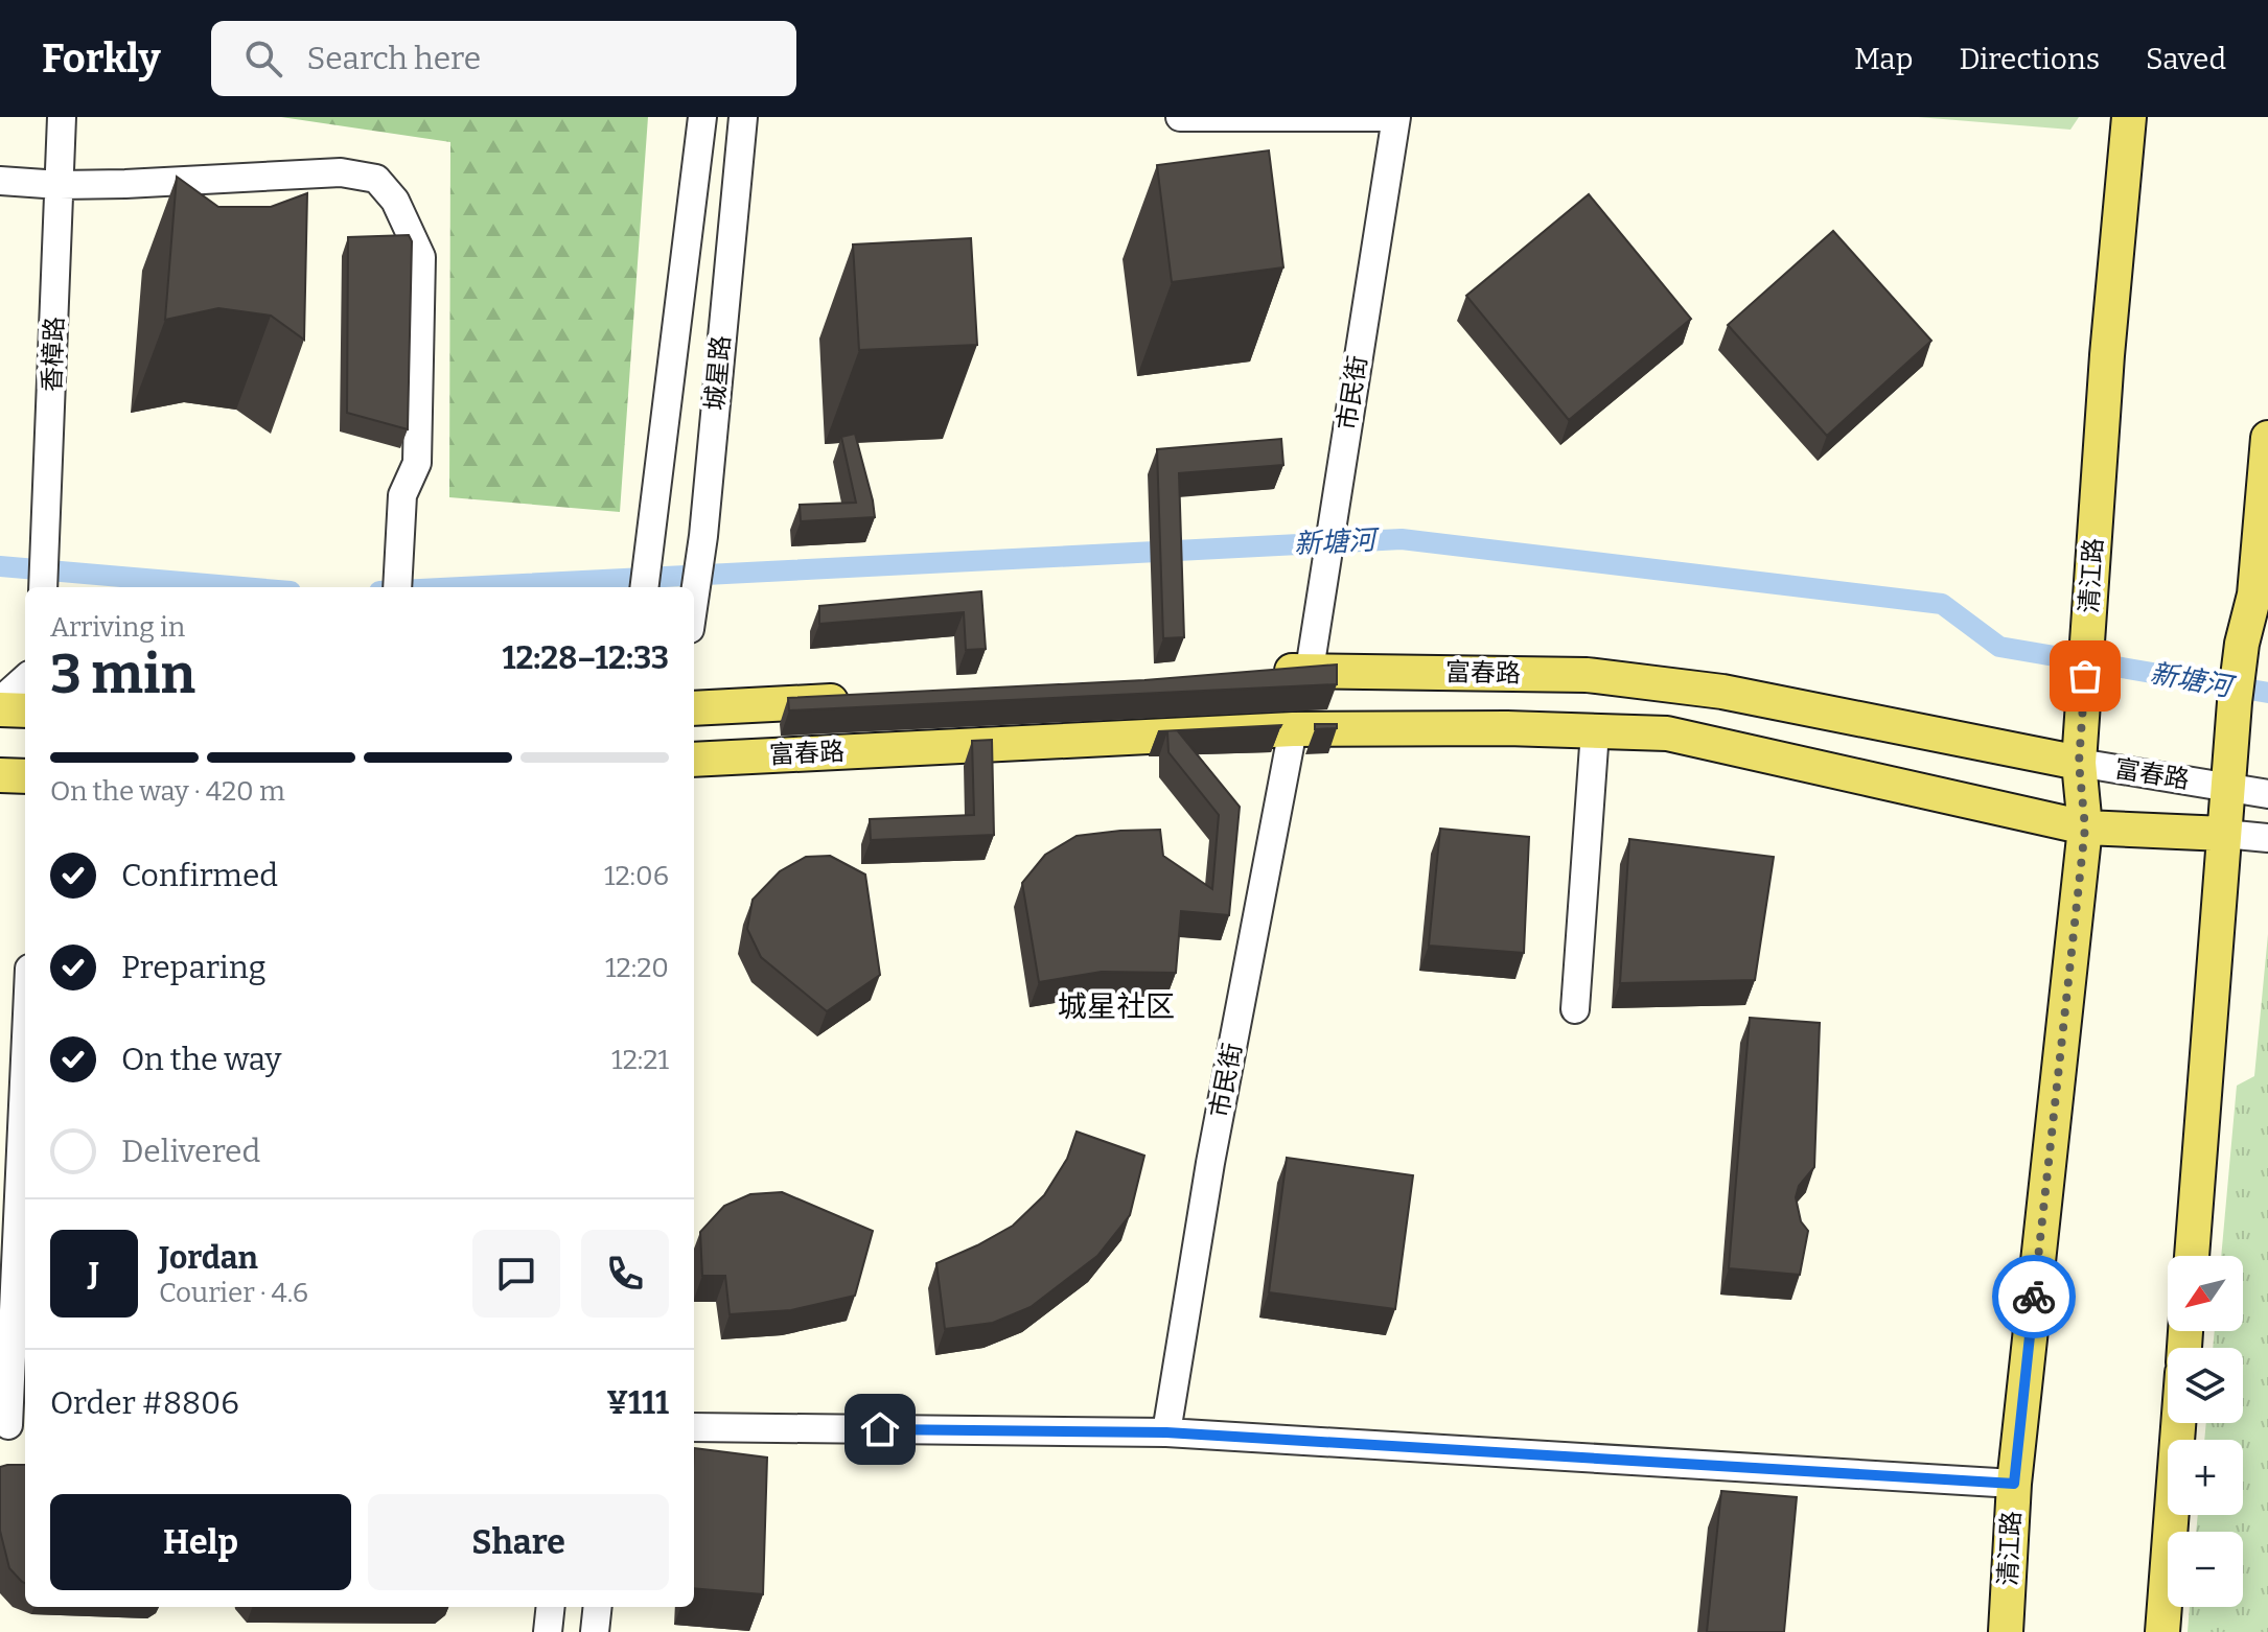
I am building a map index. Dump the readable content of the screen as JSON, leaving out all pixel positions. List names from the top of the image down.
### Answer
{
  "streets": {
    "main road": ["清江路", "富春路"],
    "street": ["香樟路", "城星路", "市民街"]
  },
  "crossings": [
    ["市民街", "富春路"],
    ["清江路", "富春路"]
  ],
  "districts": ["城星社区"],
  "water": ["新塘河"],
  "north": "bottom left",
  "page": {
    "header": "Forkly",
    "search": "Search here",
    "nav": ["Map", "Directions", "Saved"],
    "heading": ["3 min", "Arriving in", "12:28–12:33"],
    "panel": [
      "Jordan",
      "Courier · 4.6",
      "Order #8806",
      "¥111"
    ],
    "bar": "On the way · 420 m",
    "list": [
      ["Confirmed", "12:06"],
      ["Preparing", "12:20"],
      ["On the way", "12:21"],
      "Delivered"
    ],
    "round": "J",
    "map_buttons": ["+", "−"],
    "buttons": ["Help", "Share"]
  }
}
